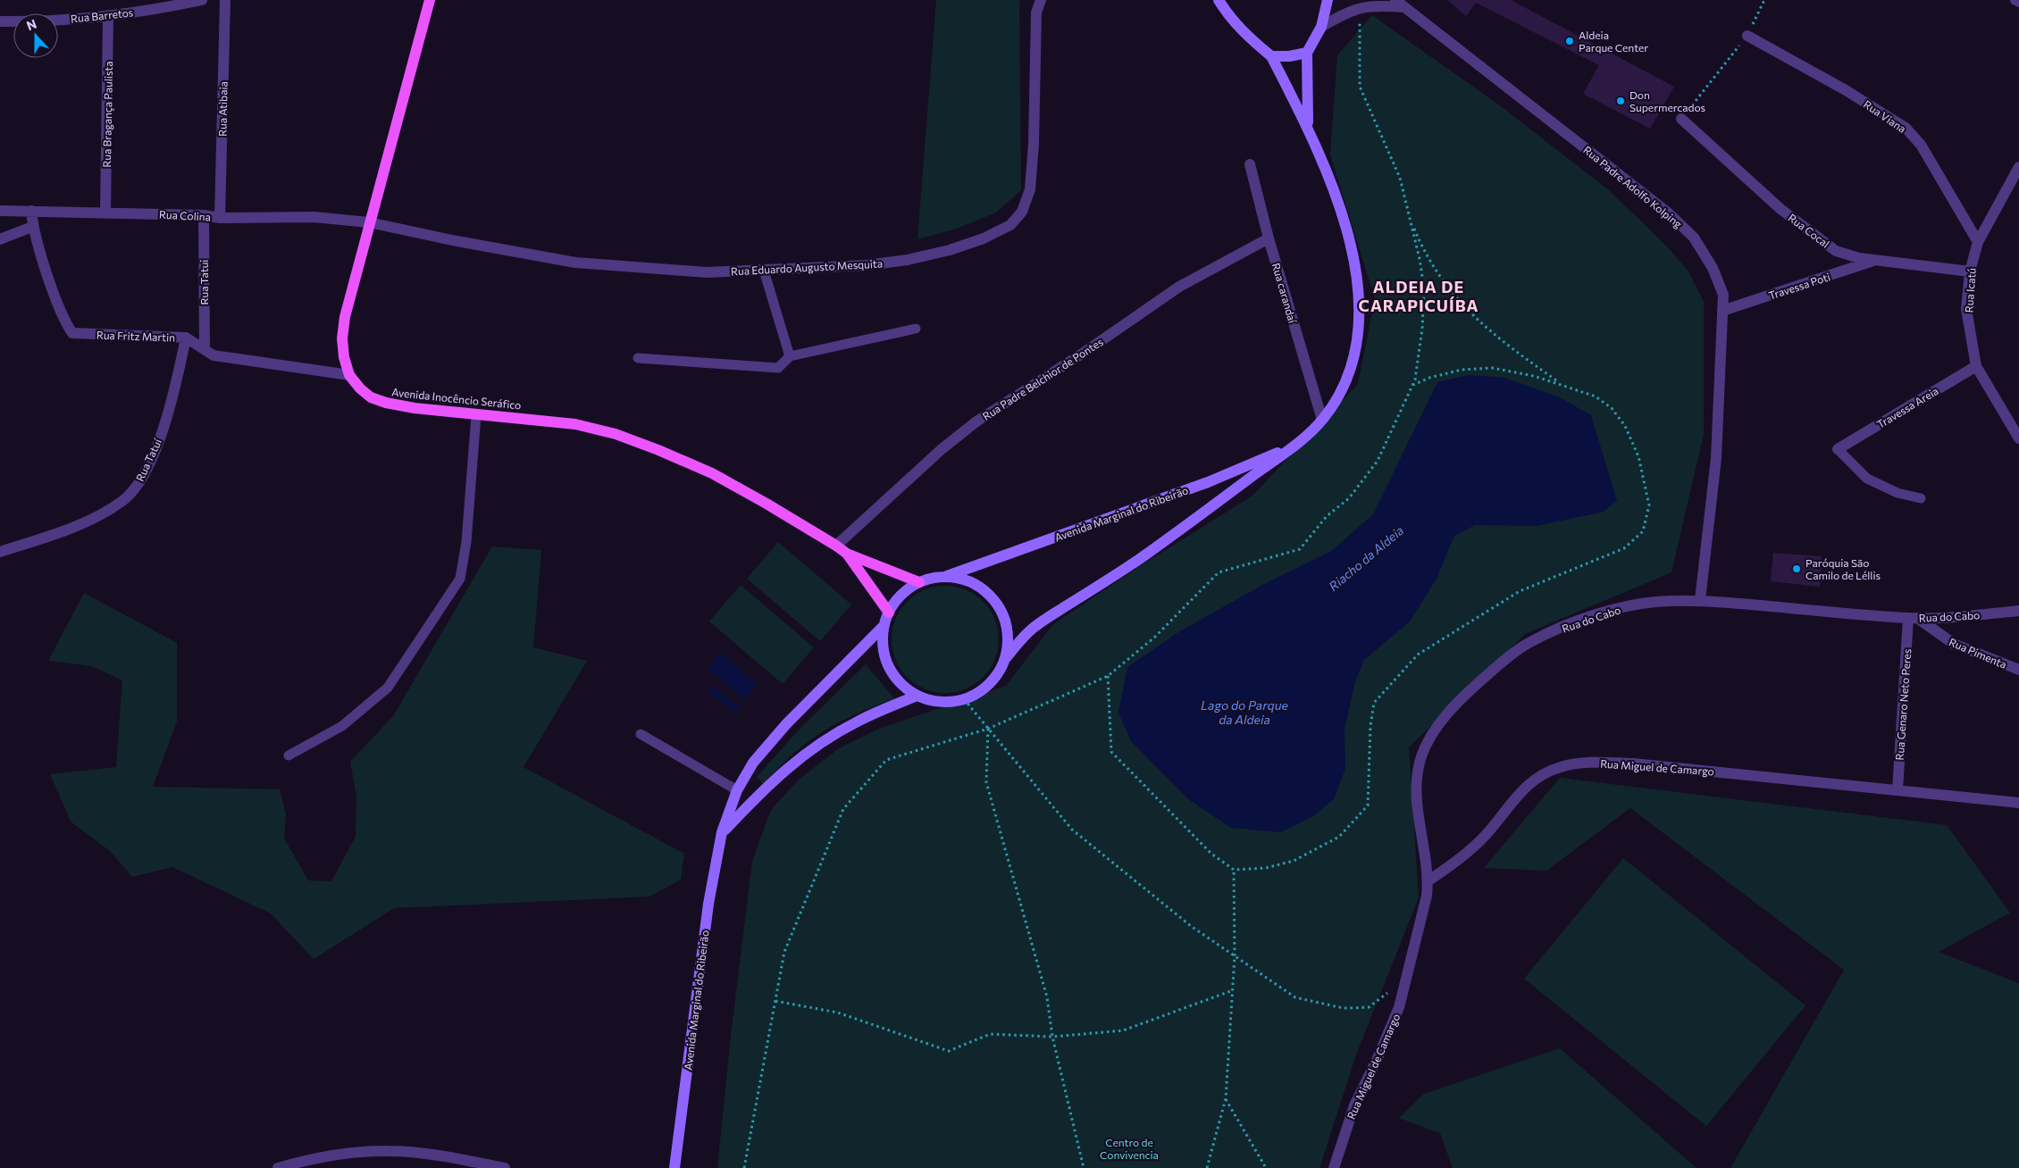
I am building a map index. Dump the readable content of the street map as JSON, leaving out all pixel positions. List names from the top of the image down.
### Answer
{
  "streets": {
    "main road": ["Avenida Inocêncio Seráfico", "Avenida Marginal do Ribeirão"],
    "street": [
      "Rua Barretos",
      "Rua Atibaia",
      "Rua Bragança Paulista",
      "Rua Viana",
      "Rua Padre Adolfo Kolping",
      "Rua Colina",
      "Rua Cocal",
      "Rua Eduardo Augusto Mesquita",
      "Rua Tatui",
      "Travessa Poti",
      "Rua Icatú",
      "Rua carandaí",
      "Rua Fritz Martin",
      "Rua Padre Belchior de Pontes",
      "Travessa Areia",
      "Rua Tatuí",
      "Rua do Cabo",
      "Rua Pimenta",
      "Rua Genaro Neto Peres",
      "Rua Miguel de Camargo"
    ]
  },
  "crossings": [
    ["Rua Barretos", "Rua Bragança Paulista"],
    ["Rua Atibaia", "Rua Colina"],
    ["Rua Bragança Paulista", "Rua Colina"],
    ["Rua Viana", "Rua Icatú"],
    ["Rua Padre Adolfo Kolping", "Travessa Poti"],
    ["Rua Padre Adolfo Kolping", "Rua do Cabo"],
    ["Rua Colina", "Rua Eduardo Augusto Mesquita"],
    ["Rua Colina", "Rua Tatui"],
    ["Rua Colina", "Rua Fritz Martin"],
    ["Rua Colina", "Avenida Inocêncio Seráfico"],
    ["Rua Cocal", "Travessa Poti"],
    ["Rua Cocal", "Rua Icatú"],
    ["Rua Eduardo Augusto Mesquita", "Avenida Inocêncio Seráfico"],
    ["Rua Tatui", "Rua Fritz Martin"],
    ["Rua Icatú", "Travessa Areia"],
    ["Rua carandaí", "Rua Padre Belchior de Pontes"],
    ["Rua carandaí", "Avenida Marginal do Ribeirão"],
    ["Rua Fritz Martin", "Avenida Inocêncio Seráfico"],
    ["Rua Fritz Martin", "Rua Tatuí"],
    ["Rua Padre Belchior de Pontes", "Avenida Inocêncio Seráfico"],
    ["Avenida Inocêncio Seráfico", "Avenida Marginal do Ribeirão"],
    ["Rua do Cabo", "Rua Pimenta"],
    ["Rua do Cabo", "Rua Genaro Neto Peres"],
    ["Rua do Cabo", "Rua Miguel de Camargo"],
    ["Rua Pimenta", "Rua Genaro Neto Peres"],
    ["Rua Genaro Neto Peres", "Rua Miguel de Camargo"]
  ],
  "districts": ["ALDEIA DE CARAPICUÍBA"],
  "water": ["Riacho da Aldeia", "Lago do Parque da Aldeia"],
  "parks": ["Centro de Convivencia"],
  "places": ["Aldeia Parque Center", "Don Supermercados", "Paróquia São Camilo de Léllis"],
  "north": "top"
}
